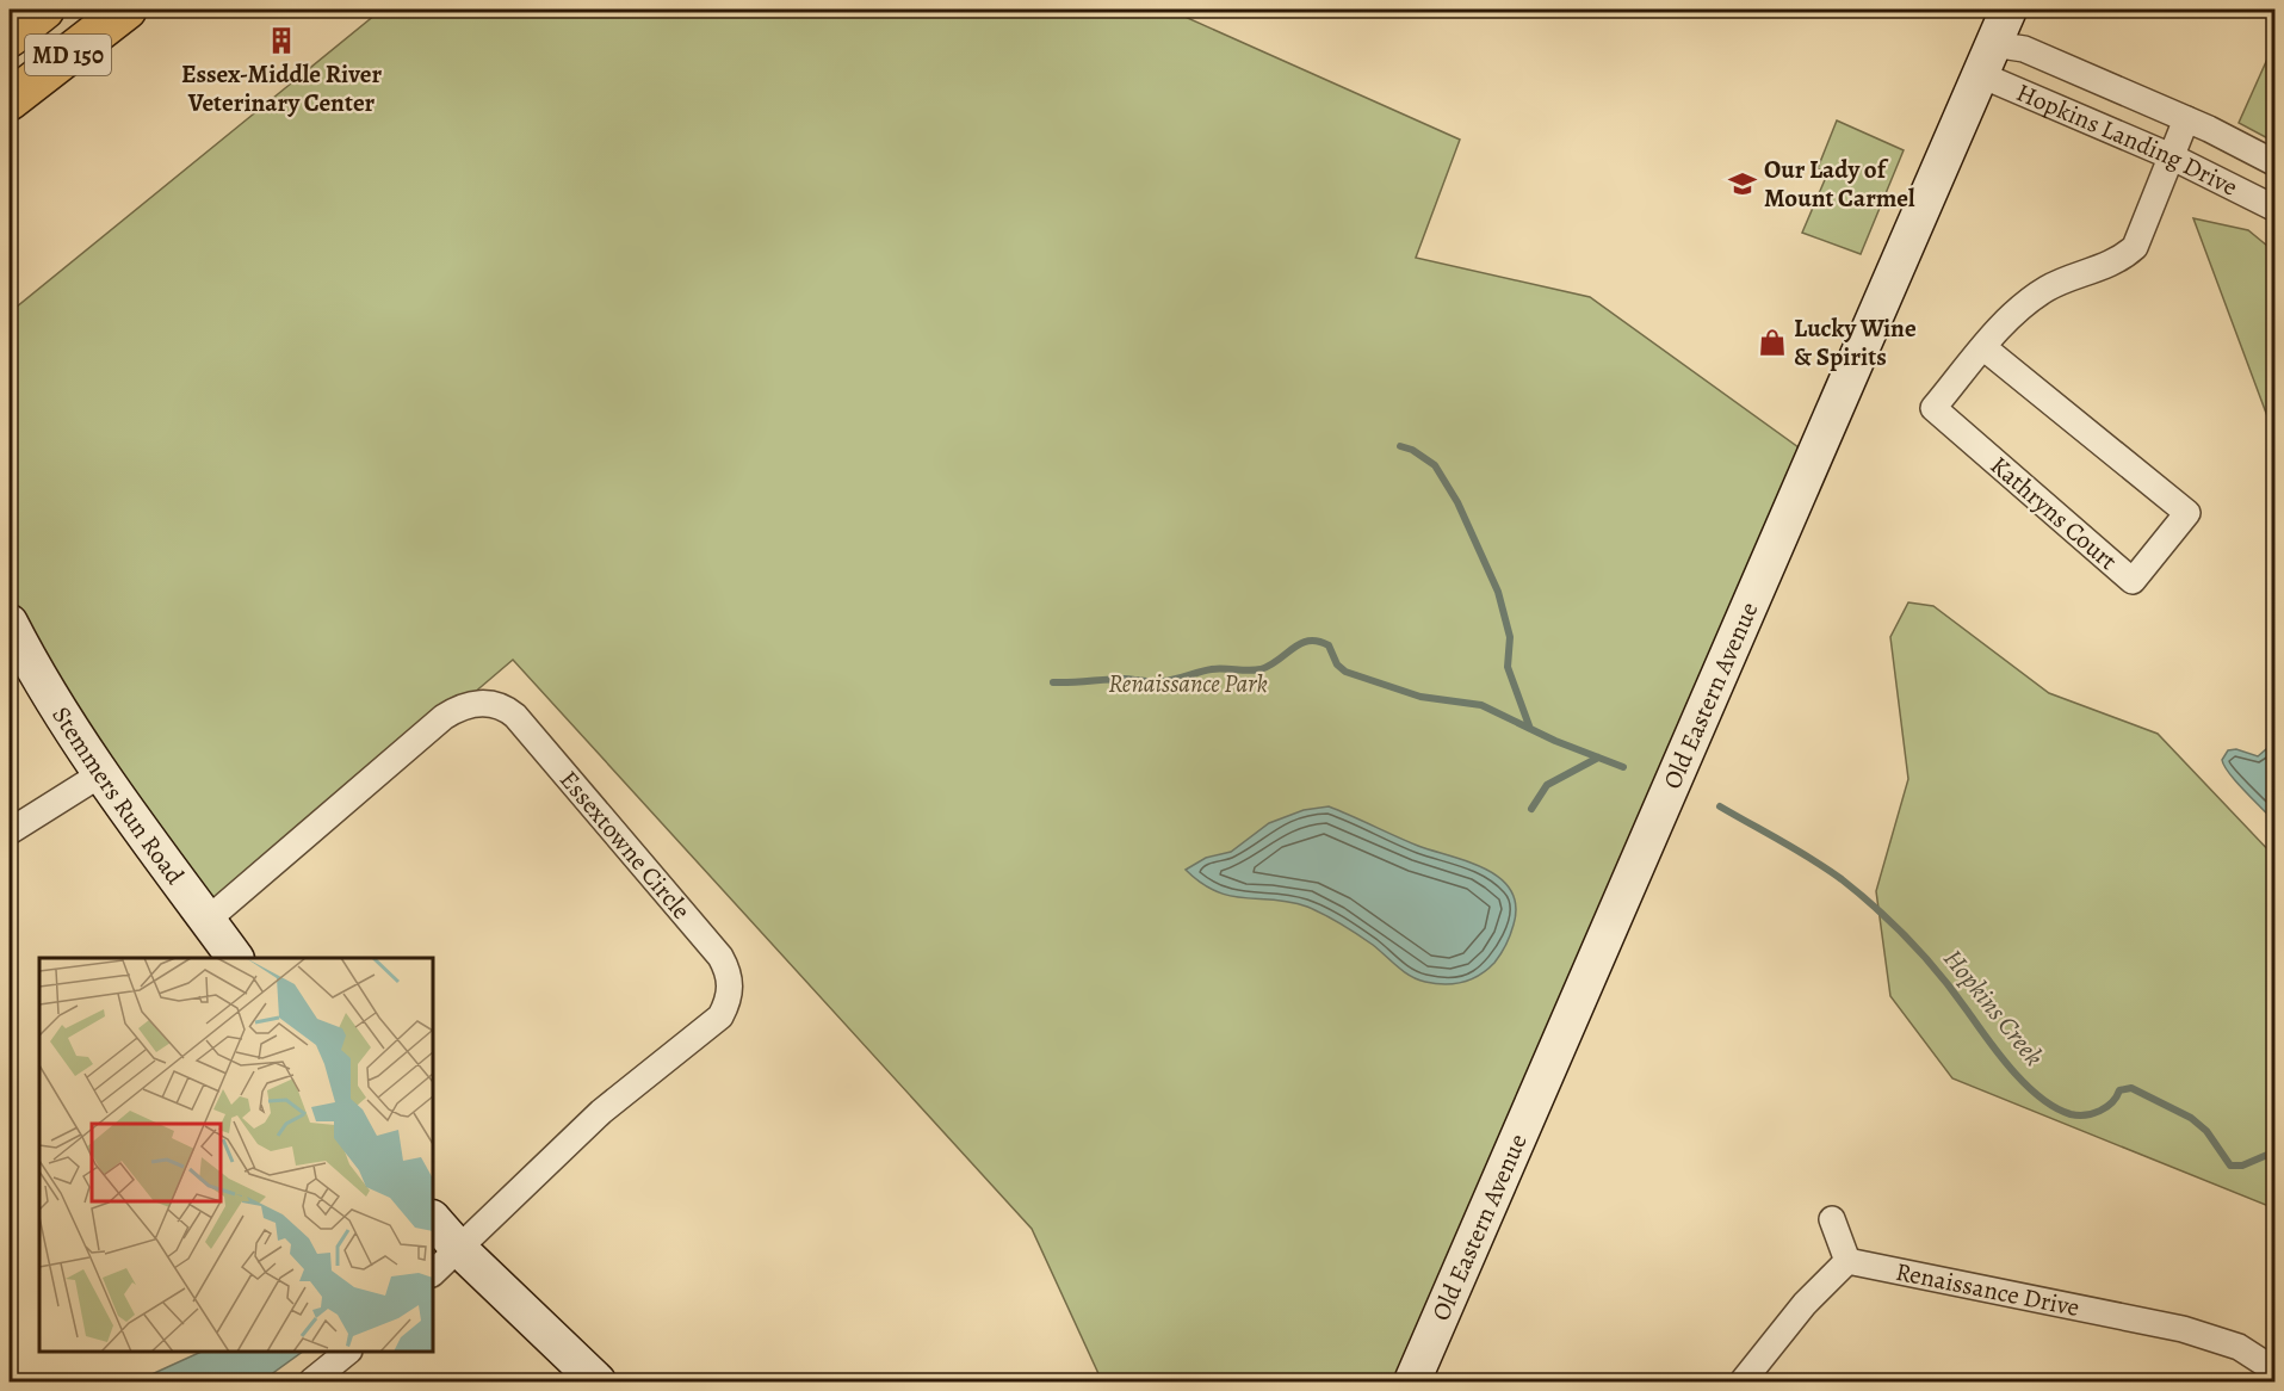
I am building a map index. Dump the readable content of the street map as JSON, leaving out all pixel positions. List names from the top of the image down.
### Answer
{
  "streets": {
    "main road": ["MD 150"],
    "street": [
      "Hopkins Landing Drive",
      "Kathryns Court",
      "Old Eastern Avenue",
      "Stemmers Run Road",
      "Essextowne Circle",
      "Renaissance Drive"
    ]
  },
  "crossings": [
    ["Hopkins Landing Drive", "Kathryns Court"],
    ["Hopkins Landing Drive", "Old Eastern Avenue"],
    ["Stemmers Run Road", "Essextowne Circle"]
  ],
  "water": ["Hopkins Creek"],
  "parks": ["Renaissance Park"],
  "places": {
    "building": ["Essex-Middle River Veterinary Center"],
    "school or university": ["Our Lady of Mount Carmel"],
    "shop": ["Lucky Wine & Spirits"]
  }
}
